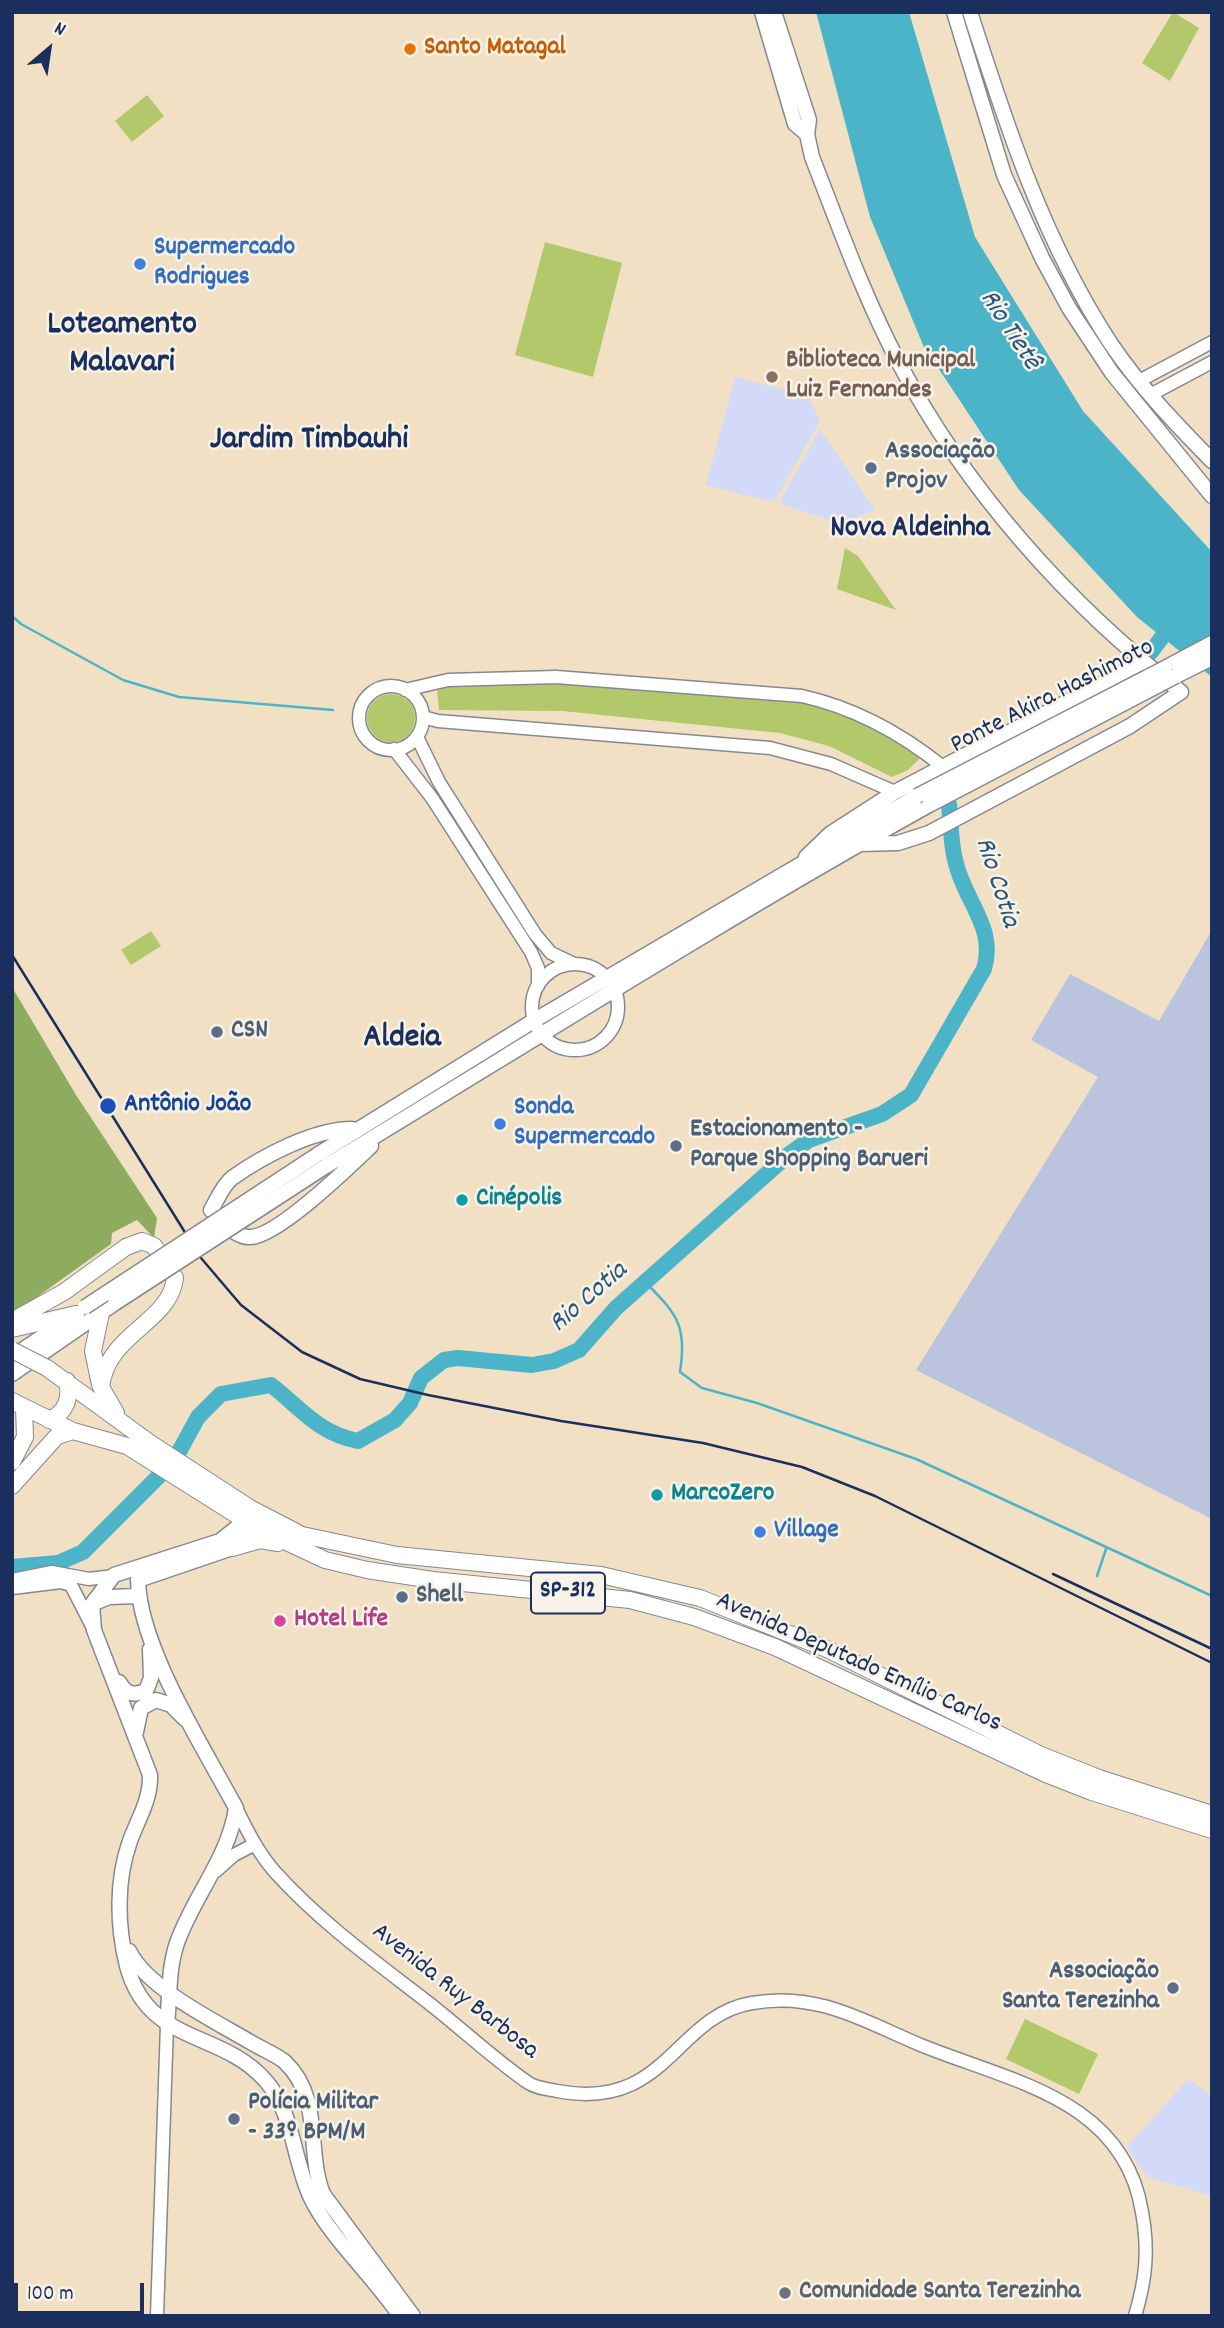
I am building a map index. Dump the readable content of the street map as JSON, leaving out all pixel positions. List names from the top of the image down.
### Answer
{
  "streets": {
    "main road": [
      "Ponte Akira Hashimoto",
      "SP-312",
      "Avenida Deputado Emílio Carlos",
      "Avenida Ruy Barbosa"
    ]
  },
  "districts": [
    "Loteamento Malavari",
    "Jardim Timbauhi",
    "Nova Aldeinha",
    "Aldeia"
  ],
  "water": ["Rio Tietê", "Rio Cotia"],
  "places": [
    "Santo Matagal",
    "Supermercado Rodrigues",
    "Biblioteca Municipal Luiz Fernandes",
    "Associação Projov",
    "CSN",
    "Antônio João",
    "Sonda Supermercado",
    "Estacionamento - Parque Shopping Barueri",
    "Cinépolis",
    "MarcoZero",
    "Village",
    "Shell",
    "Hotel Life",
    "Associação Santa Terezinha",
    "Polícia Militar - 33º BPM/M",
    "Comunidade Santa Terezinha"
  ],
  "scale_bar": "100 m",
  "north": "top right"
}
